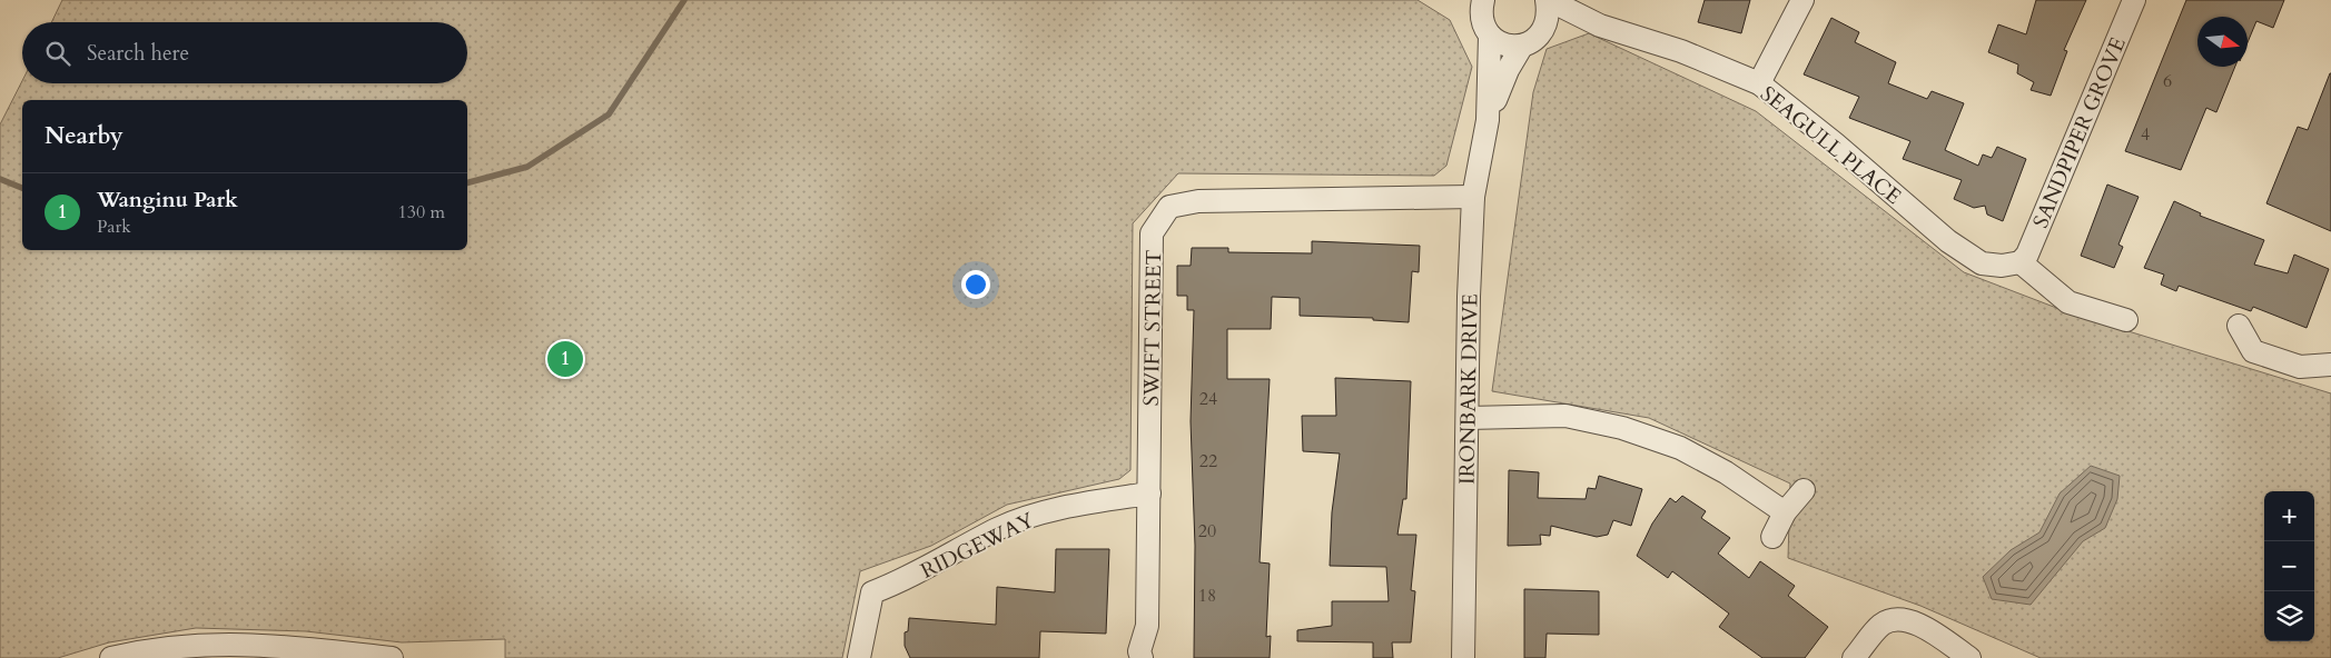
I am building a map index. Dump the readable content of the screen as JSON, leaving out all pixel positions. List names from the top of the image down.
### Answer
{
  "streets": {
    "street": [
      "SANDPIPER GROVE",
      "SEAGULL PLACE",
      "SWIFT STREET",
      "IRONBARK DRIVE",
      "RIDGEWAY"
    ]
  },
  "crossings": [
    ["SANDPIPER GROVE", "SEAGULL PLACE"],
    ["SEAGULL PLACE", "IRONBARK DRIVE"],
    ["SWIFT STREET", "IRONBARK DRIVE"],
    ["SWIFT STREET", "RIDGEWAY"]
  ],
  "house_numbers": [
    "6",
    "4",
    "24",
    "22",
    "20",
    "18"
  ],
  "north": "right",
  "page": {
    "search": "Search here",
    "heading": "Nearby",
    "list": [
      {
        "mark": "1",
        "name": "Wanginu Park",
        "note": "Park",
        "value": "130 m"
      }
    ],
    "pins": "1",
    "map_buttons": ["+", "−"]
  }
}
